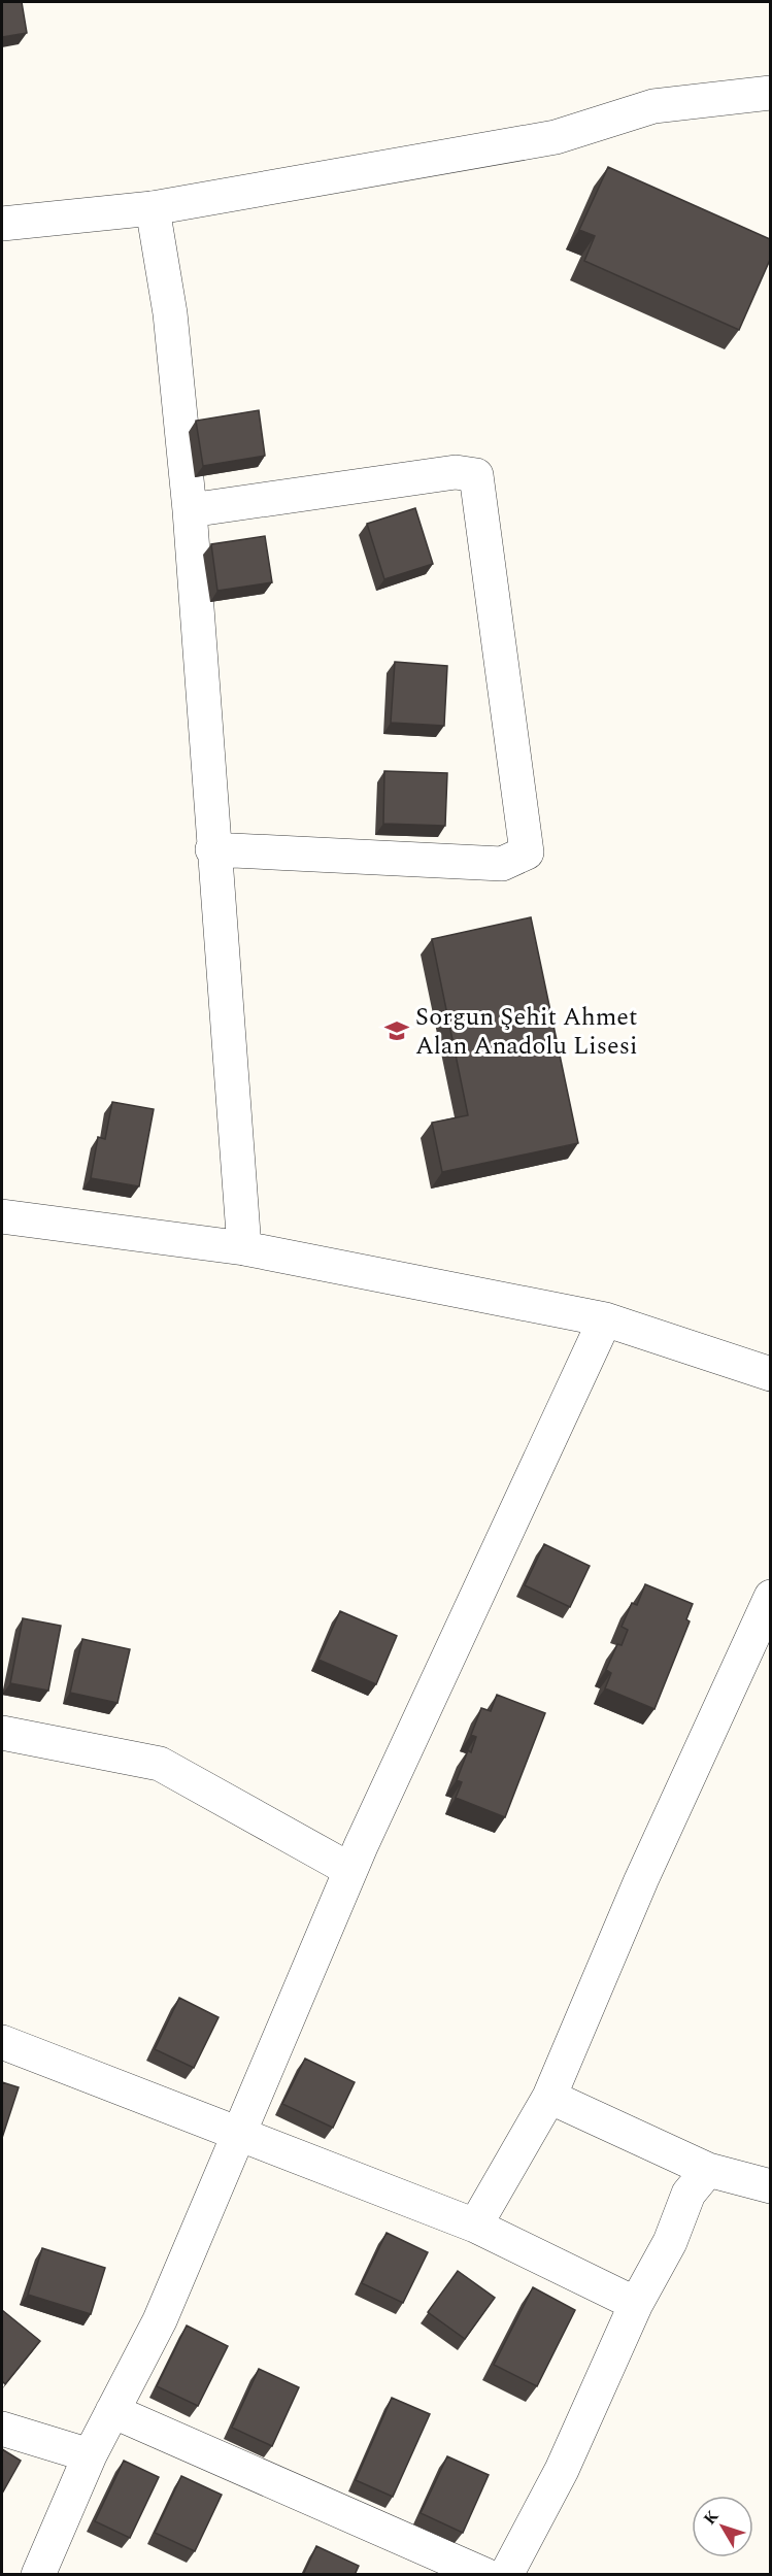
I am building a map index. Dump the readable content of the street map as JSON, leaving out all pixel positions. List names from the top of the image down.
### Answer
{
  "places": {
    "school or university": ["Sorgun Şehit Ahmet Alan Anadolu Lisesi"]
  },
  "north": "top left"
}
